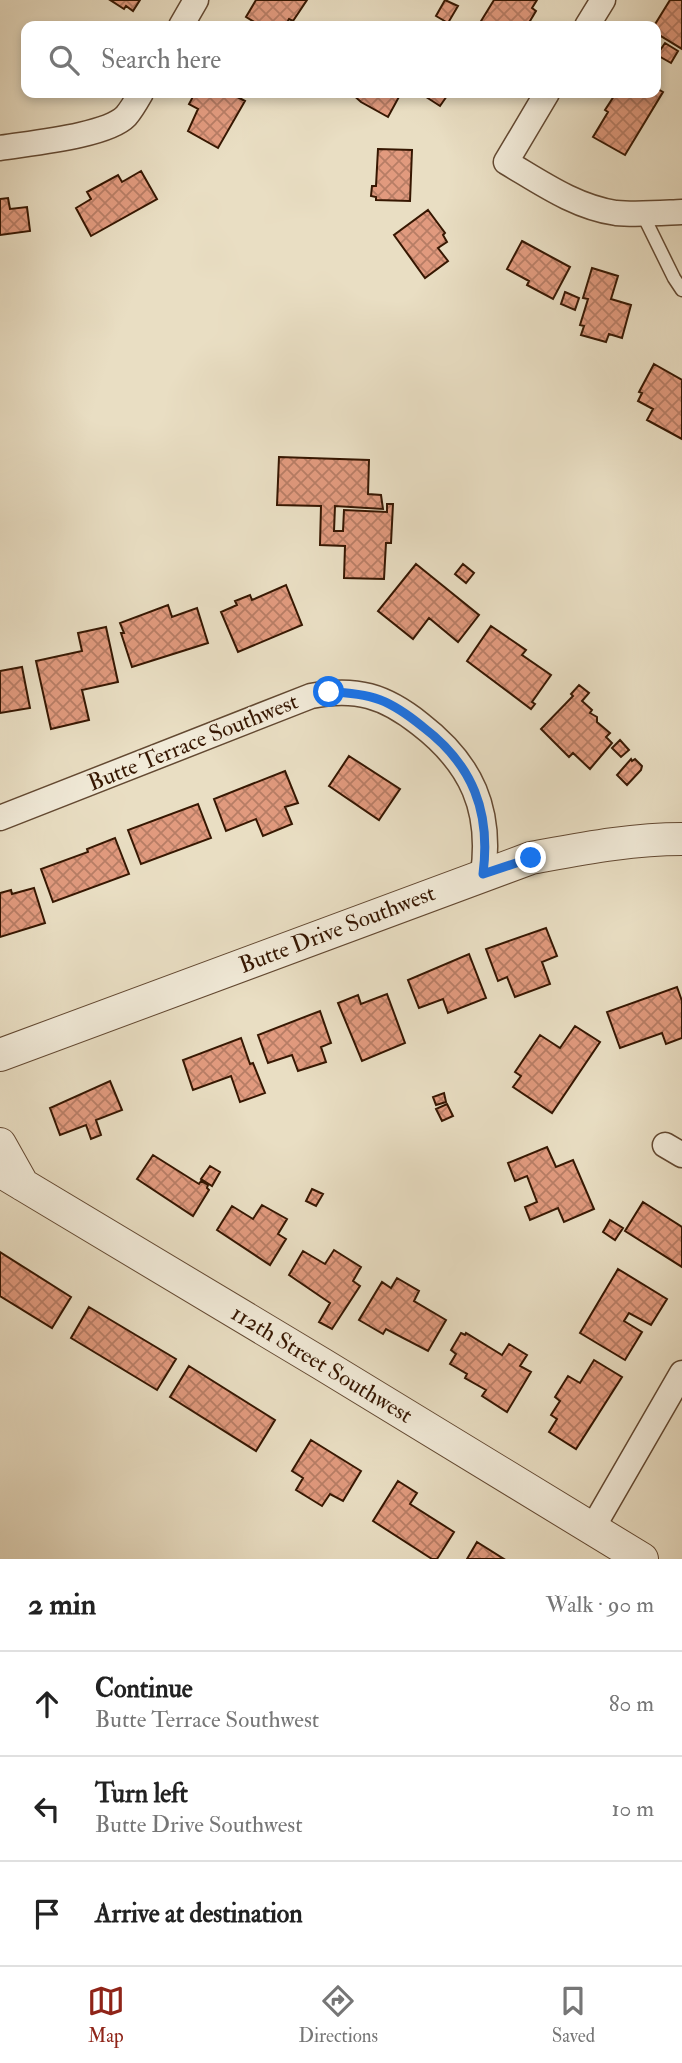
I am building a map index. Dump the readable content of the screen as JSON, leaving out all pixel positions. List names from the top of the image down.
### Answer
{
  "streets": {
    "street": ["Butte Terrace Southwest", "Butte Drive Southwest", "112th Street Southwest"]
  },
  "crossings": [
    ["Butte Terrace Southwest", "Butte Drive Southwest"]
  ],
  "page": {
    "search": "Search here",
    "heading": ["2 min", "Walk · 90 m"],
    "list": [
      ["Continue", "Butte Terrace Southwest", "80 m"],
      ["Turn left", "Butte Drive Southwest", "10 m"],
      "Arrive at destination"
    ],
    "nav": ["Map", "Directions", "Saved"]
  }
}
